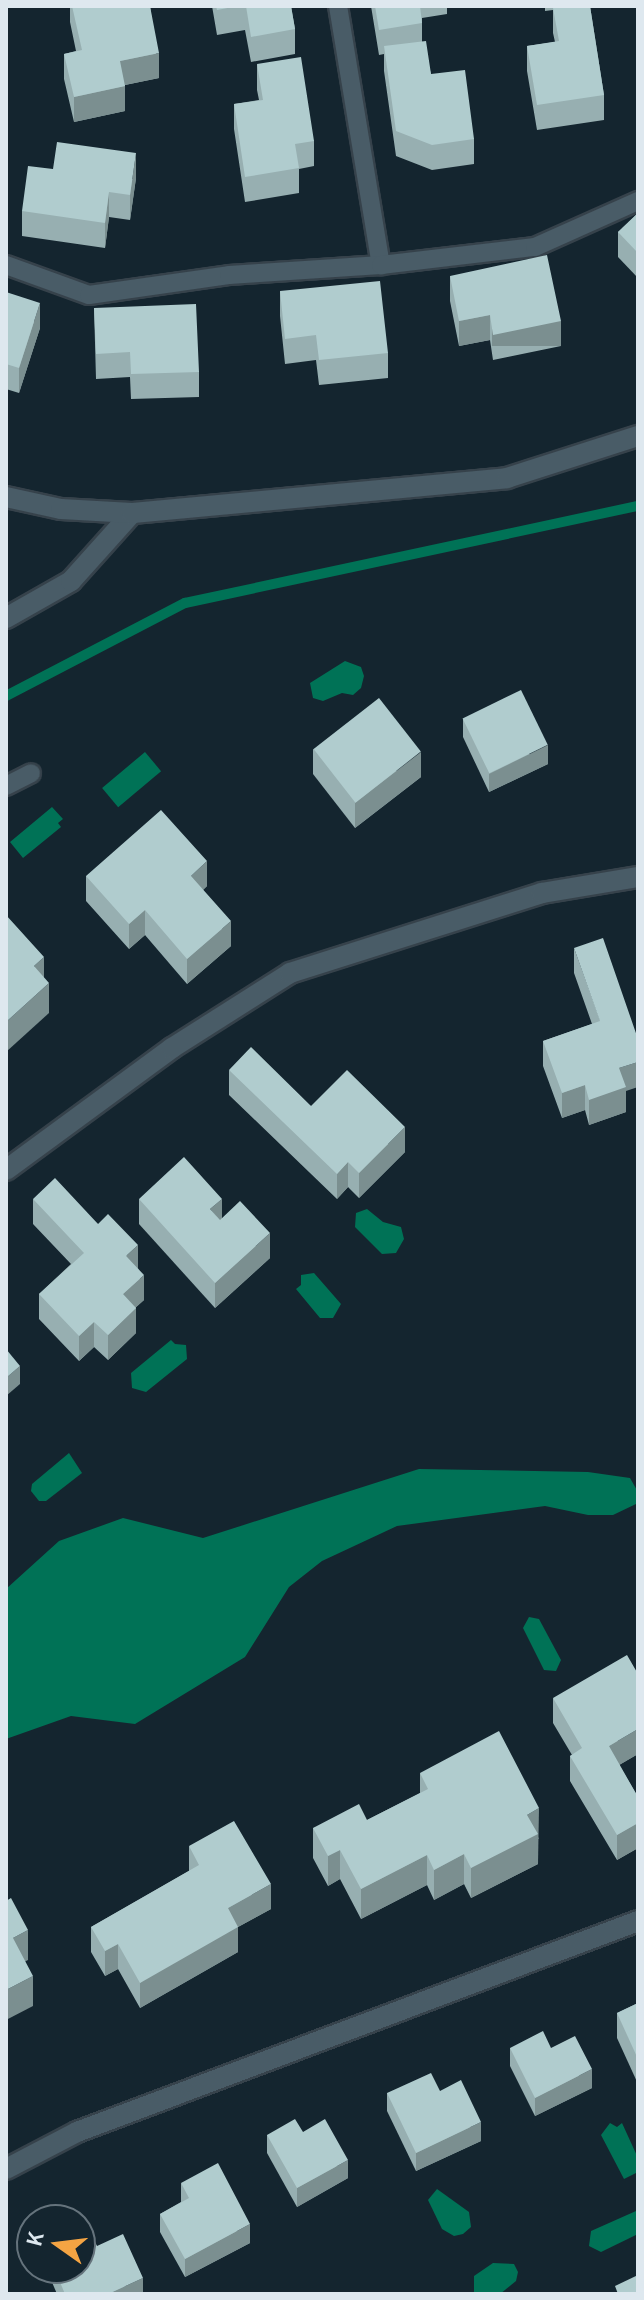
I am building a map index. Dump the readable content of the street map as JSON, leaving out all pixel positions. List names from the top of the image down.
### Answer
{
  "north": "left"
}
